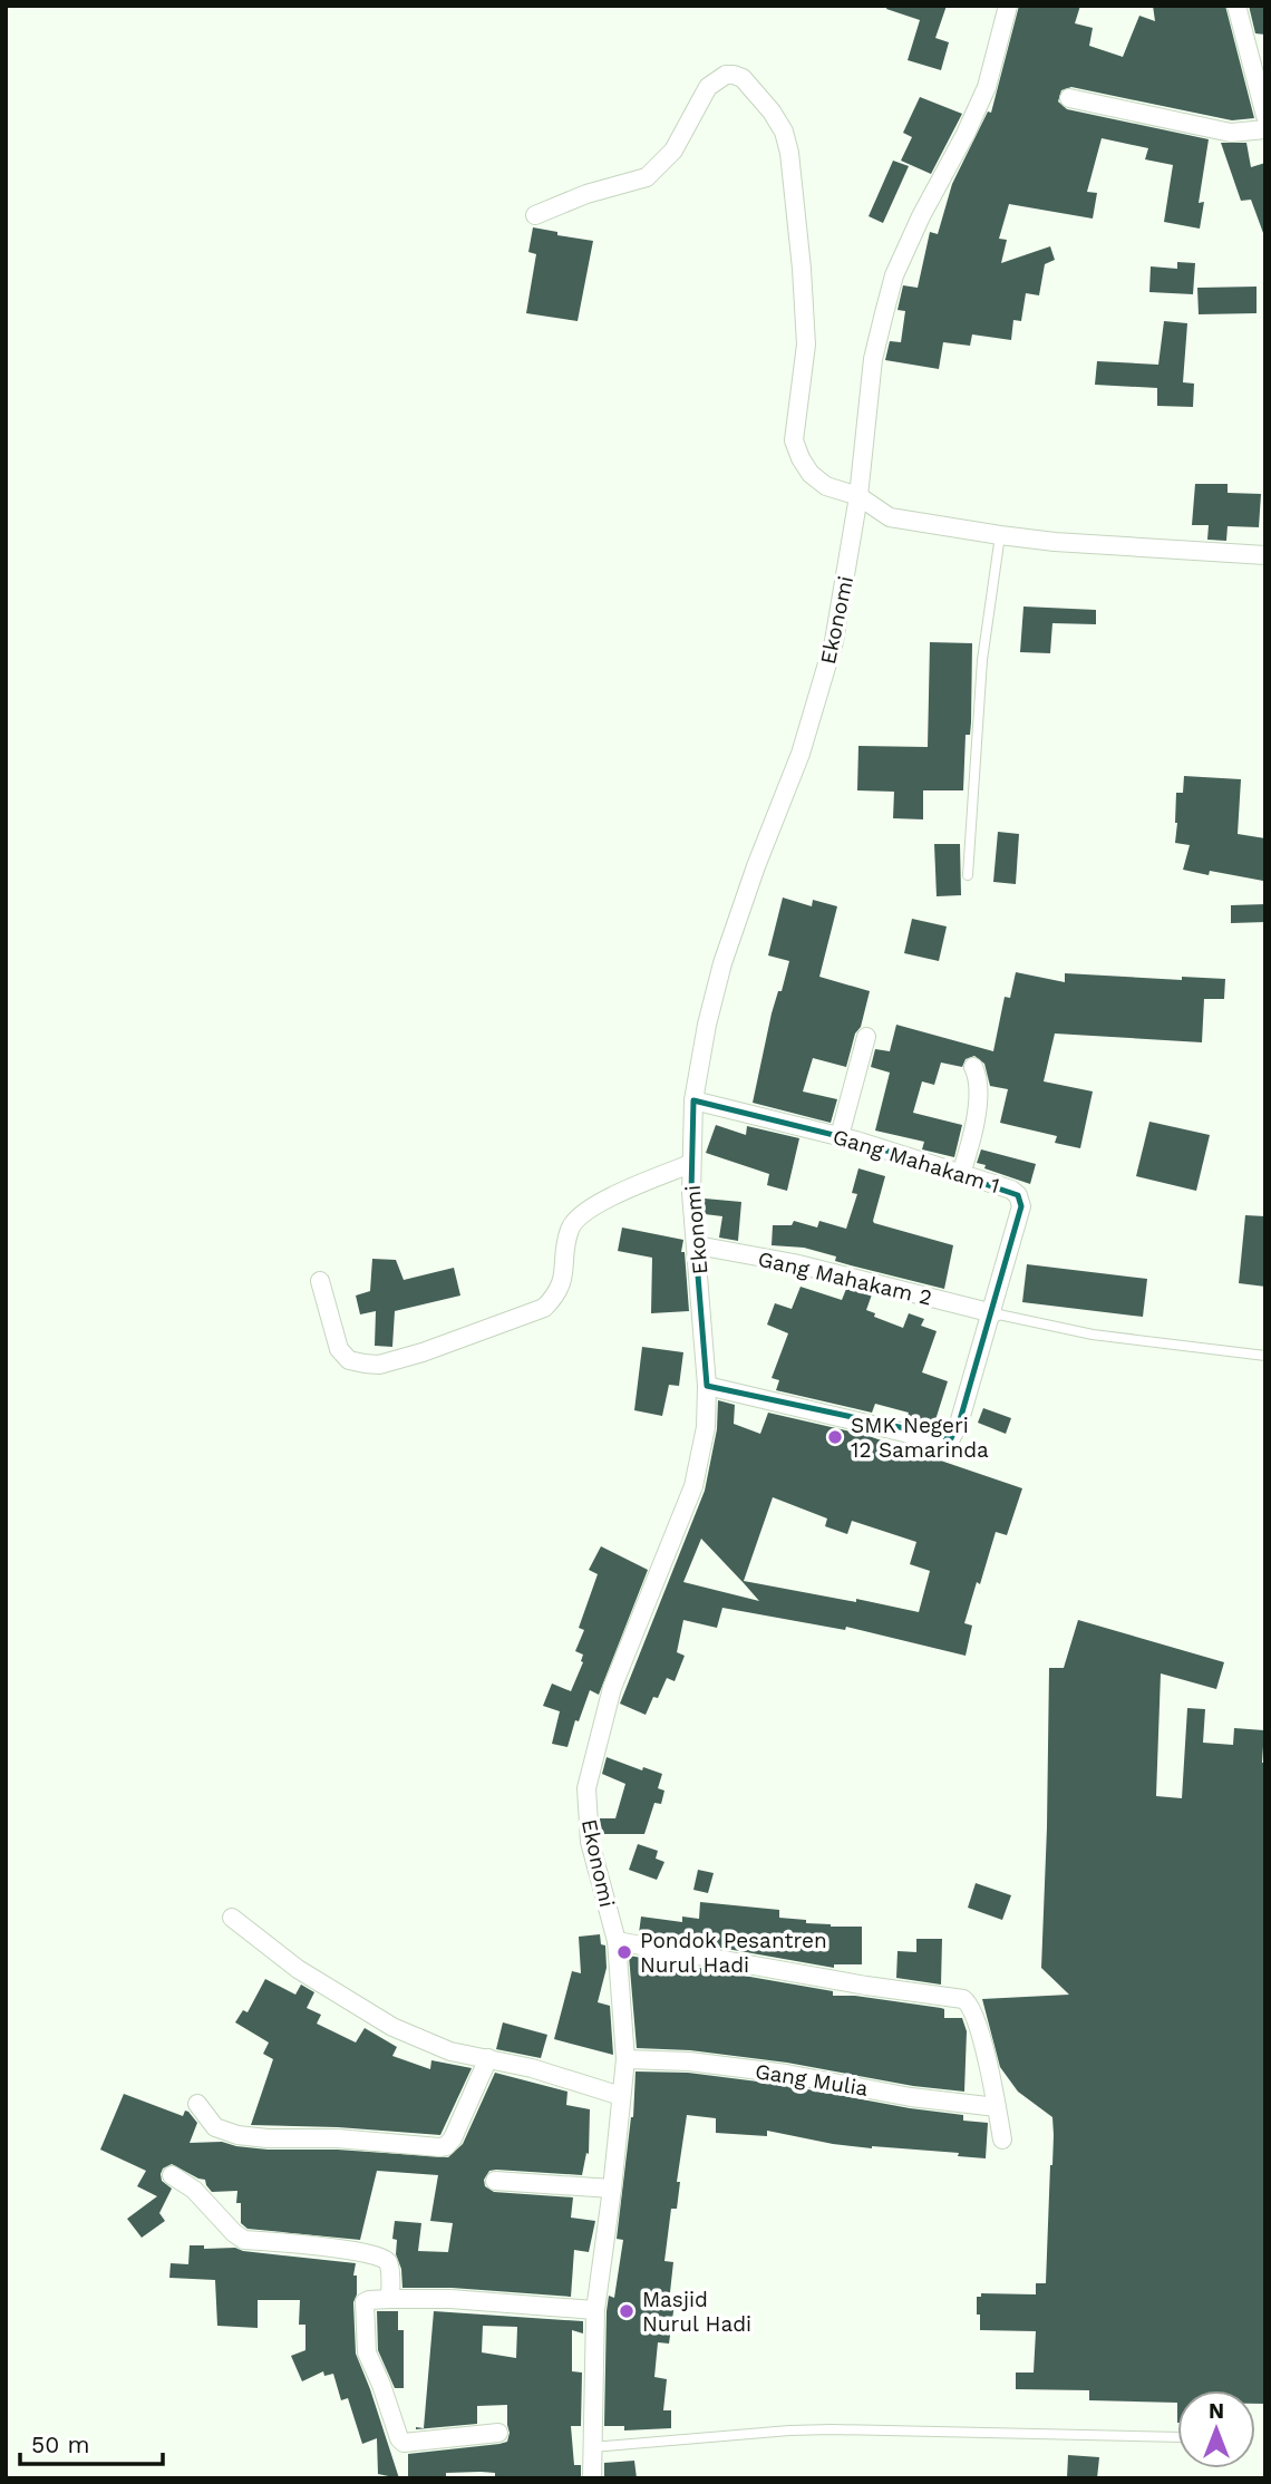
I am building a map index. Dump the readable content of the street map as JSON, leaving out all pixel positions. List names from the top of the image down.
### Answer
{
  "streets": {
    "street": [
      "Ekonomi",
      "Gang Mahakam 1",
      "Gang Mahakam 2",
      "Gang Mulia"
    ]
  },
  "crossings": [
    ["Ekonomi", "Gang Mahakam 1"],
    ["Ekonomi", "Gang Mahakam 2"],
    ["Ekonomi", "Gang Mulia"],
    ["Gang Mahakam 1", "Gang Mahakam 2"]
  ],
  "places": ["SMK Negeri 12 Samarinda", "Pondok Pesantren Nurul Hadi", "Masjid Nurul Hadi"],
  "scale_bar": "50 m",
  "north": "top"
}
